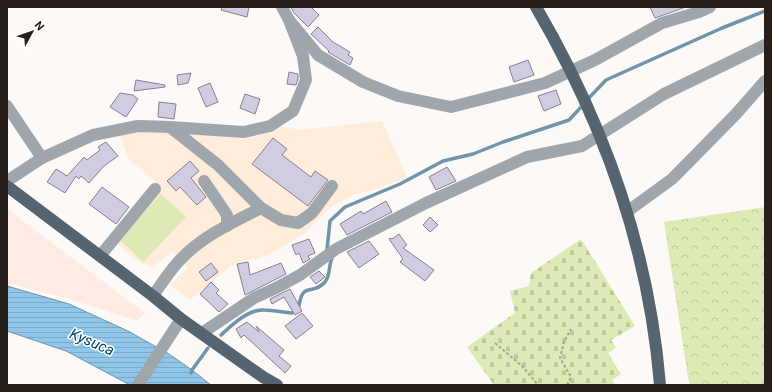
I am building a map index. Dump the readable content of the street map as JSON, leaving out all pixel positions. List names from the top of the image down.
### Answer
{
  "water": ["Kysuca"],
  "north": "top right"
}
